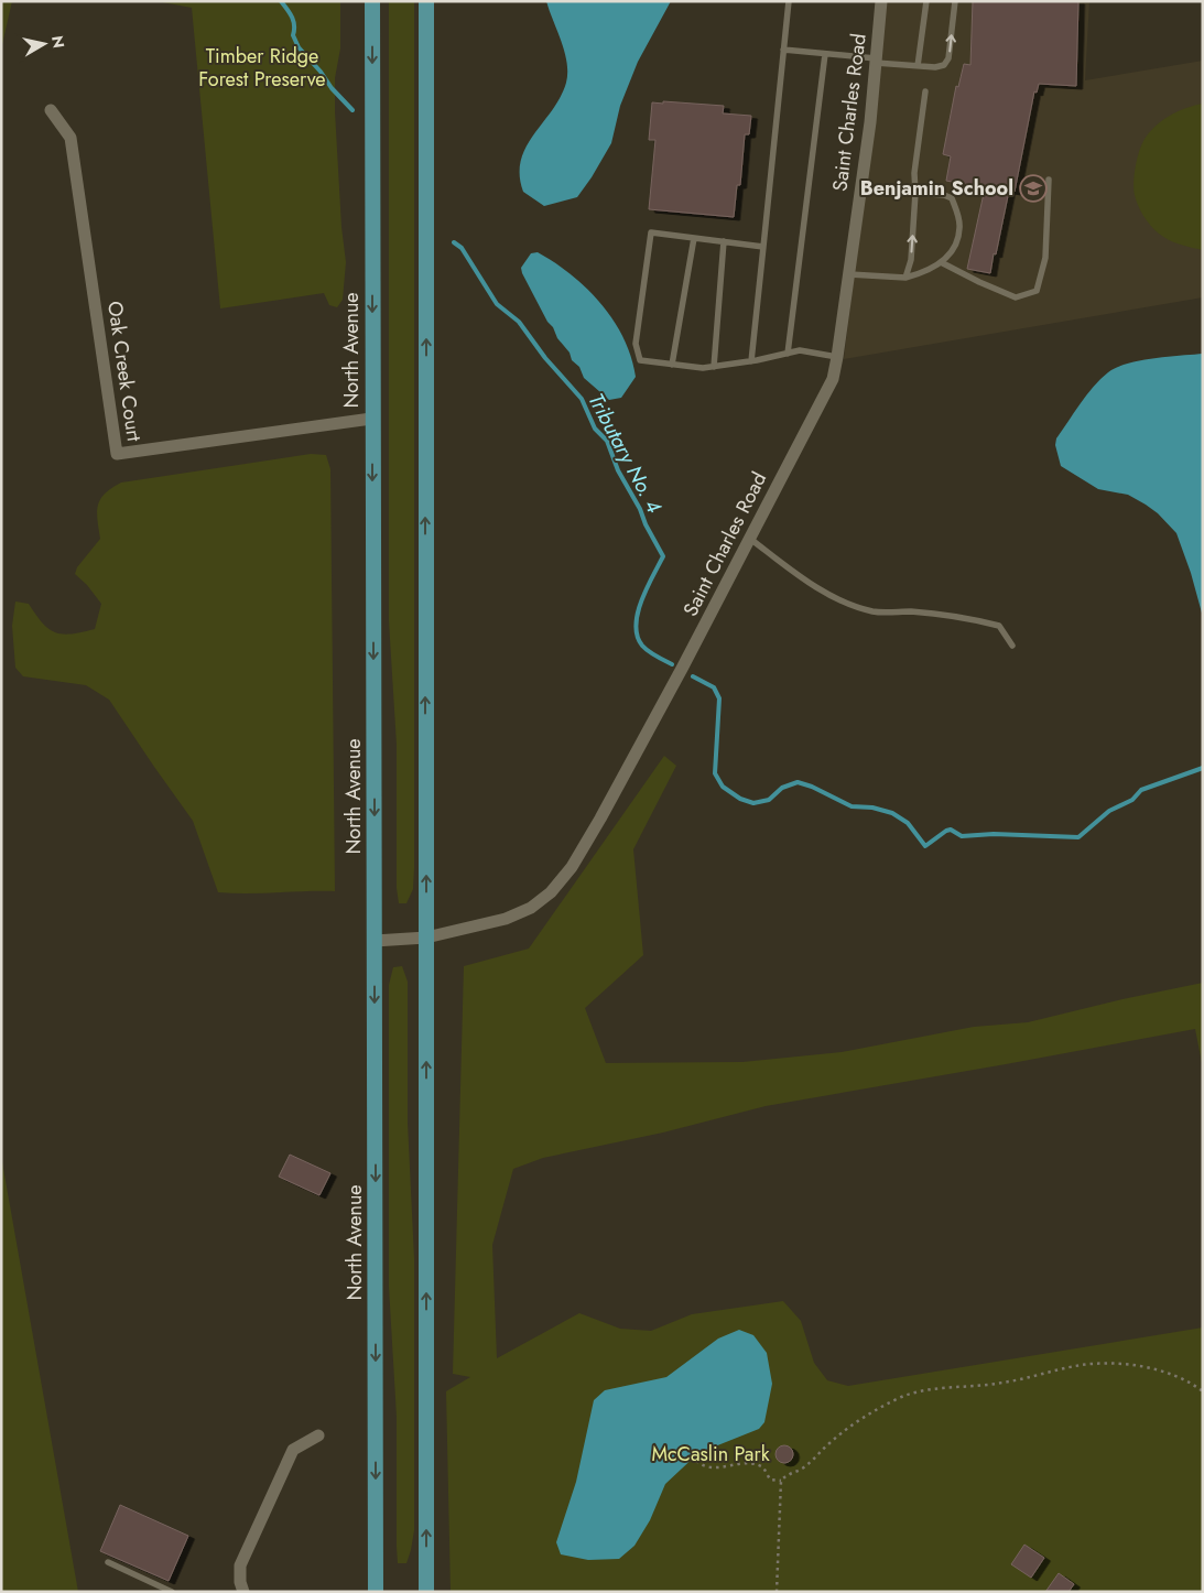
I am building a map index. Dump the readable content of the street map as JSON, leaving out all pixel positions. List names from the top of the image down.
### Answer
{
  "streets": {
    "main road": ["North Avenue"],
    "street": ["Saint Charles Road", "Oak Creek Court"]
  },
  "crossings": [
    ["Saint Charles Road", "North Avenue"],
    ["North Avenue", "Oak Creek Court"]
  ],
  "water": ["Tributary No. 4"],
  "parks": ["Timber Ridge Forest Preserve", "McCaslin Park"],
  "places": {
    "school or university": ["Benjamin School"]
  },
  "north": "right"
}
